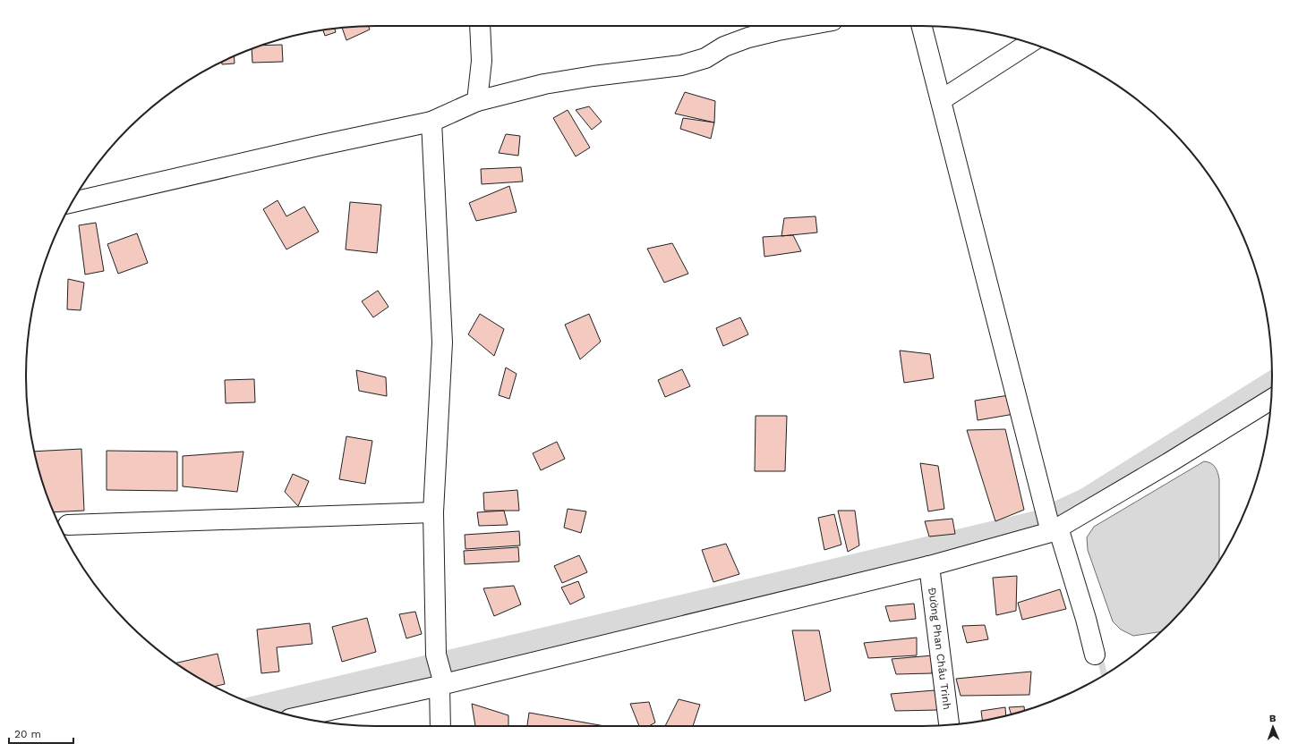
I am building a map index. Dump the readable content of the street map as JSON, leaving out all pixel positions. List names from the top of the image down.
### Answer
{
  "streets": {
    "street": ["Đường Phan Châu Trinh"]
  },
  "scale_bar": "20 m",
  "north": "top"
}
